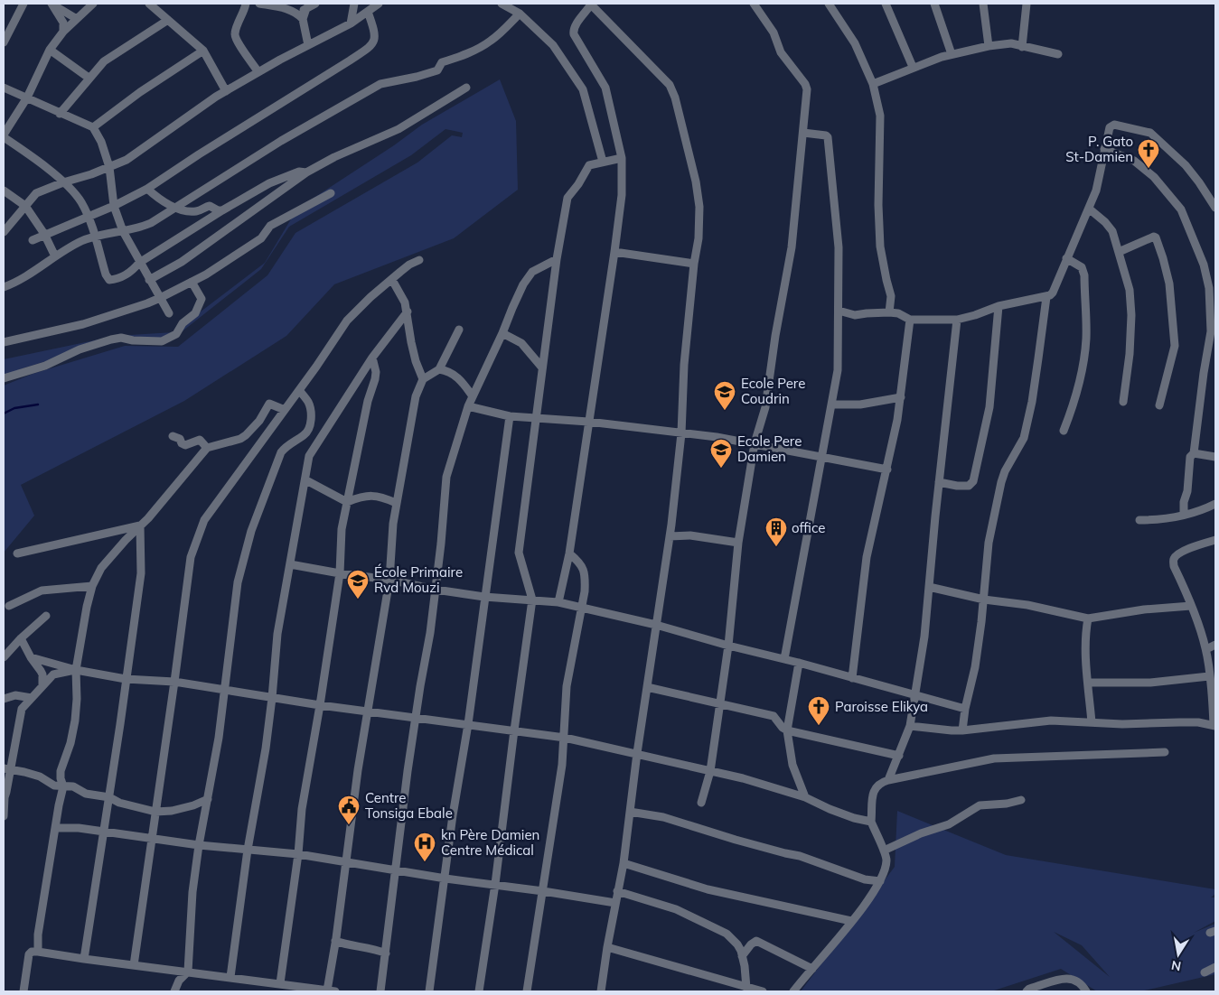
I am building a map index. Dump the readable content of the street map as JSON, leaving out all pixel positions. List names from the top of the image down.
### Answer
{
  "places": {
    "church": ["P. Gato St-Damien", "Paroisse Elikya"],
    "school or university": ["Ecole Pere Coudrin", "Ecole Pere Damien", "École Primaire Rvd Mouzi"],
    "building": ["office"],
    "public building": ["Centre Tonsiga Ebale"],
    "hospital": ["kn Père Damien Centre Médical"]
  },
  "north": "bottom"
}
